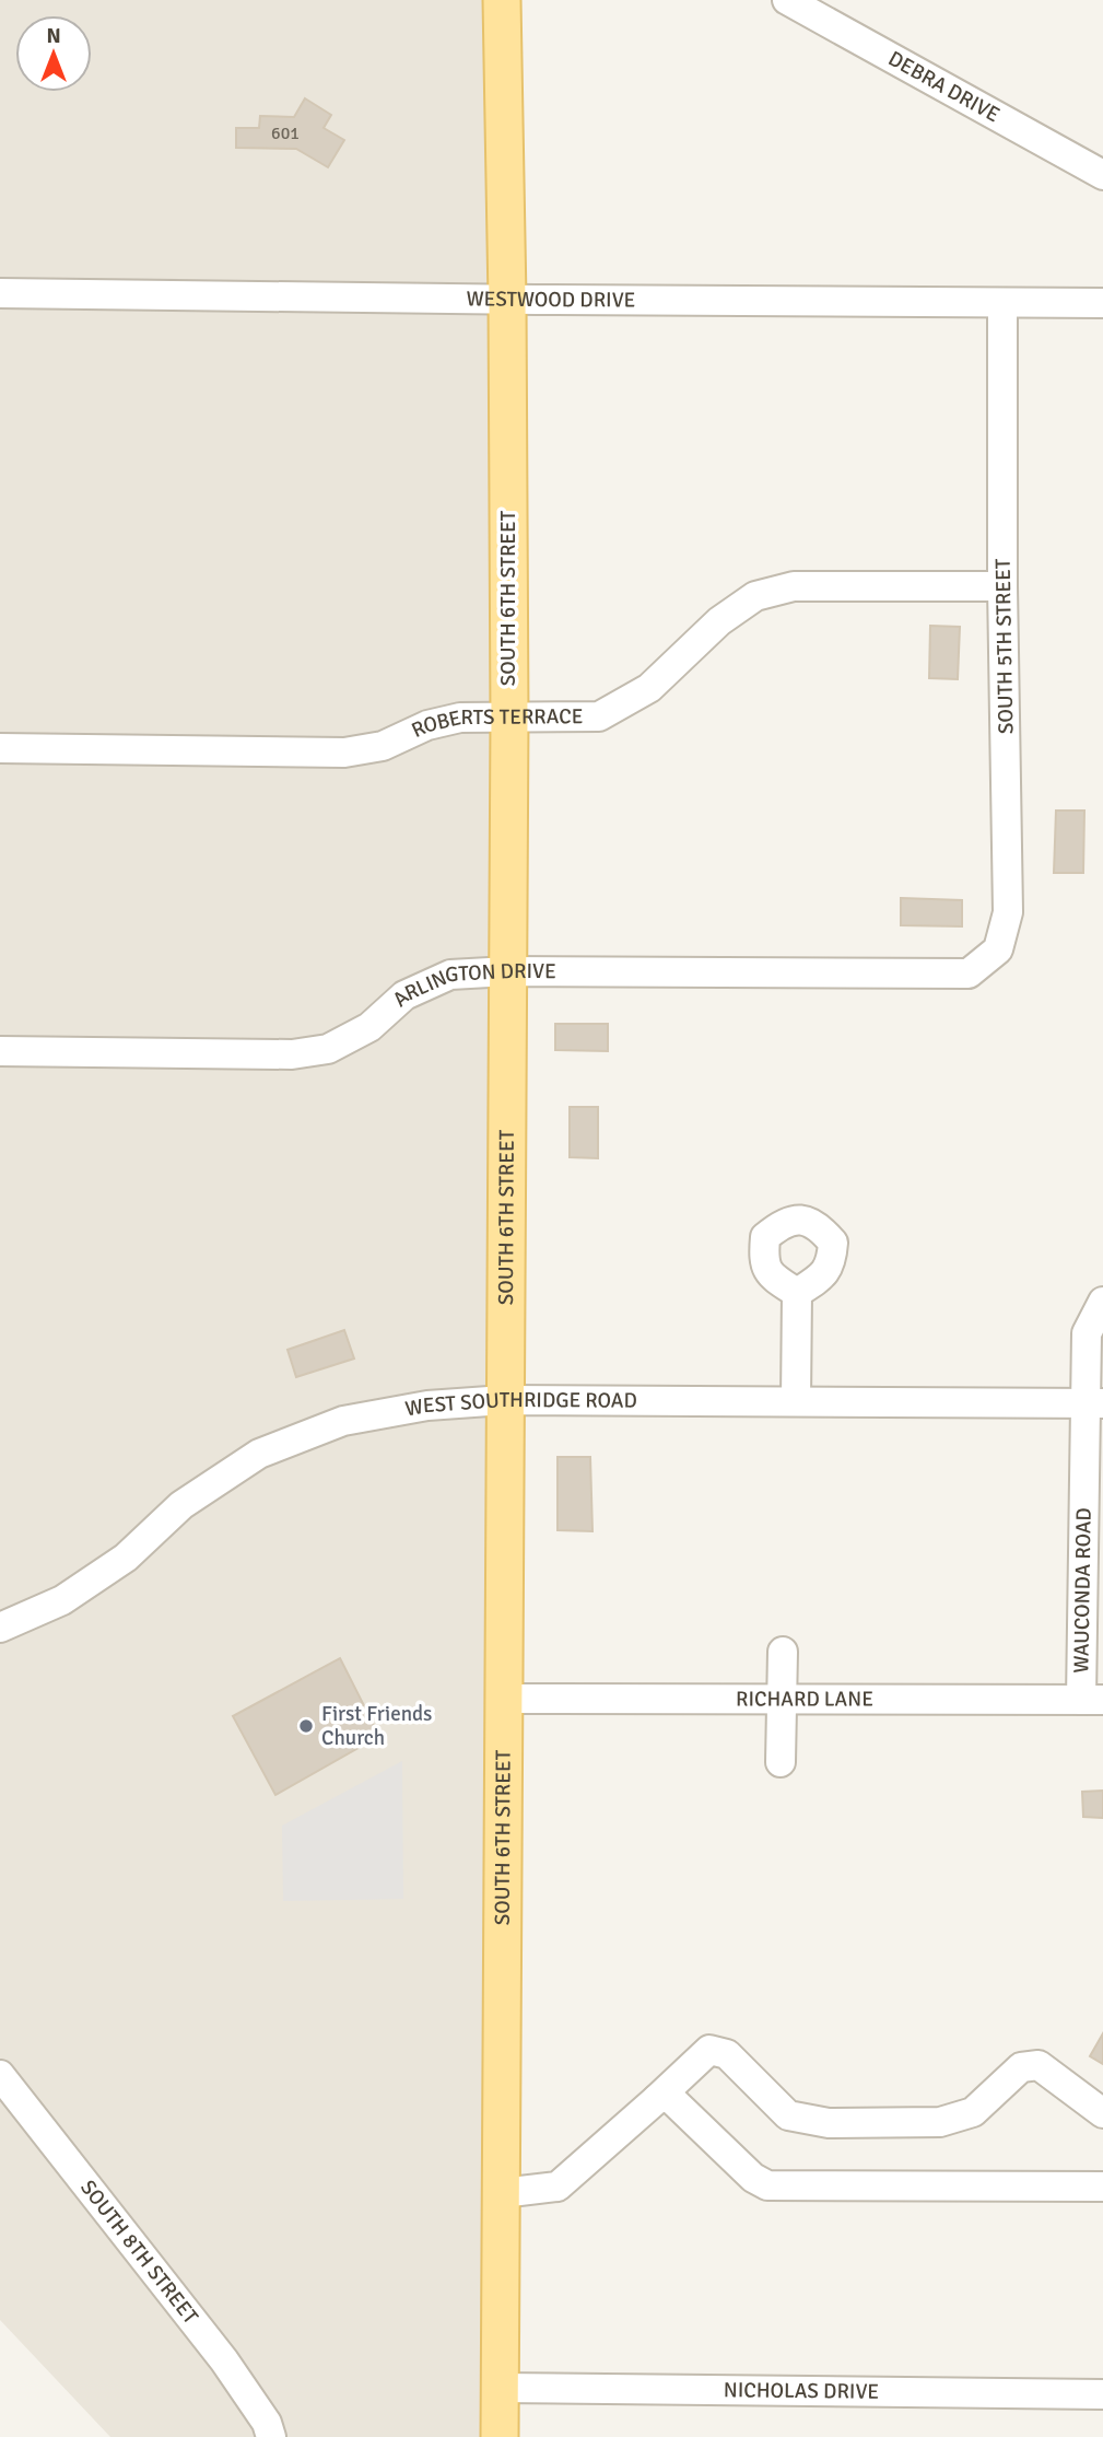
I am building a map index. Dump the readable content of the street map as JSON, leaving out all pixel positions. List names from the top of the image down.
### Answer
{
  "streets": {
    "main road": ["SOUTH 6TH STREET"],
    "street": [
      "DEBRA DRIVE",
      "WESTWOOD DRIVE",
      "SOUTH 5TH STREET",
      "ROBERTS TERRACE",
      "ARLINGTON DRIVE",
      "WEST SOUTHRIDGE ROAD",
      "WAUCONDA ROAD",
      "RICHARD LANE",
      "SOUTH 8TH STREET",
      "NICHOLAS DRIVE"
    ]
  },
  "crossings": [
    ["WESTWOOD DRIVE", "SOUTH 6TH STREET"],
    ["WESTWOOD DRIVE", "SOUTH 5TH STREET"],
    ["SOUTH 6TH STREET", "ROBERTS TERRACE"],
    ["SOUTH 6TH STREET", "ARLINGTON DRIVE"],
    ["SOUTH 6TH STREET", "WEST SOUTHRIDGE ROAD"],
    ["SOUTH 6TH STREET", "RICHARD LANE"],
    ["SOUTH 6TH STREET", "NICHOLAS DRIVE"],
    ["SOUTH 5TH STREET", "ROBERTS TERRACE"],
    ["SOUTH 5TH STREET", "ARLINGTON DRIVE"],
    ["WEST SOUTHRIDGE ROAD", "WAUCONDA ROAD"],
    ["WAUCONDA ROAD", "RICHARD LANE"]
  ],
  "places": ["First Friends Church"],
  "house_numbers": ["601"],
  "north": "top"
}
